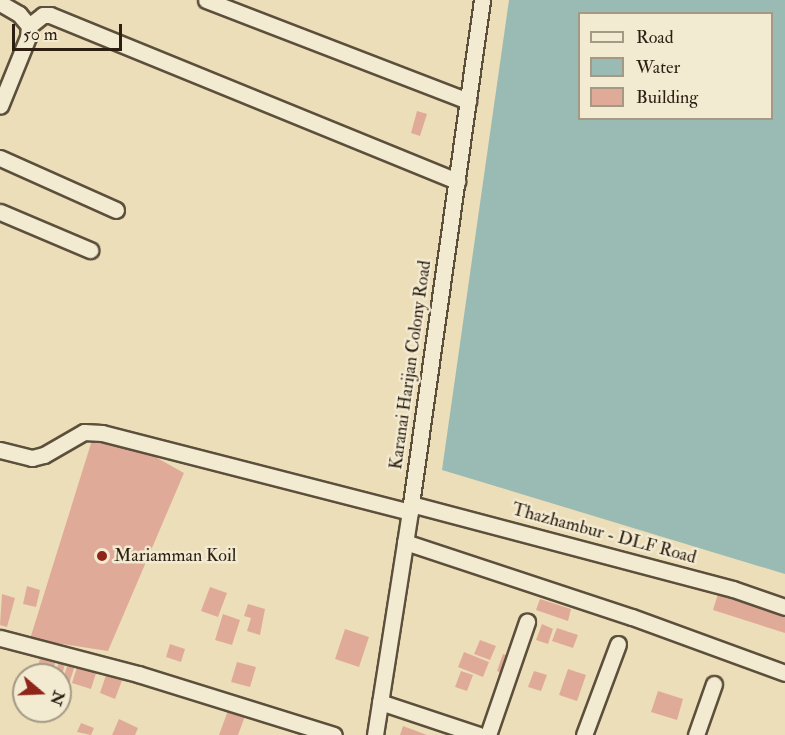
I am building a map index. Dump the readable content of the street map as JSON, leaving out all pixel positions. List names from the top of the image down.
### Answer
{
  "streets": {
    "street": ["Karanai Harijan Colony Road", "Thazhambur - DLF Road"]
  },
  "crossings": [
    ["Karanai Harijan Colony Road", "Thazhambur - DLF Road"]
  ],
  "places": ["Mariamman Koil"],
  "legend": ["Road", "Water", "Building"],
  "scale_bar": "50 m",
  "north": "right"
}
